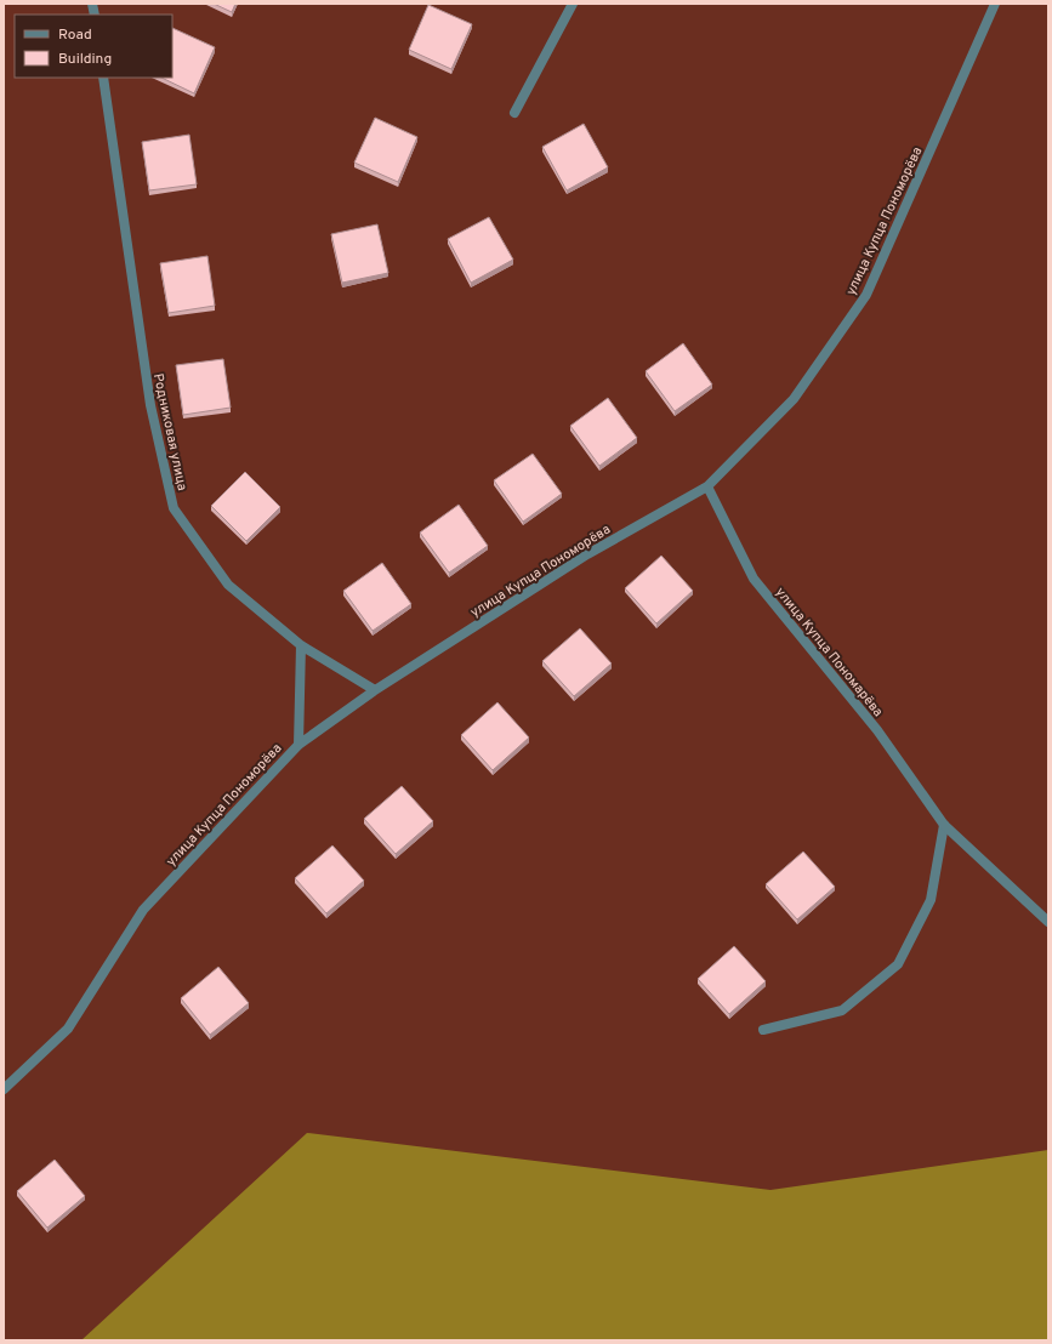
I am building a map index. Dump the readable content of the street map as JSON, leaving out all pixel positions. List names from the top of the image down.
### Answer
{
  "streets": {
    "street": ["улица Купца Пономорёва", "Родниковая улица", "улица Купца Пономарёва"]
  },
  "crossings": [
    ["улица Купца Пономорёва", "Родниковая улица"],
    ["улица Купца Пономорёва", "улица Купца Пономарёва"]
  ],
  "legend": ["Road", "Building"]
}
